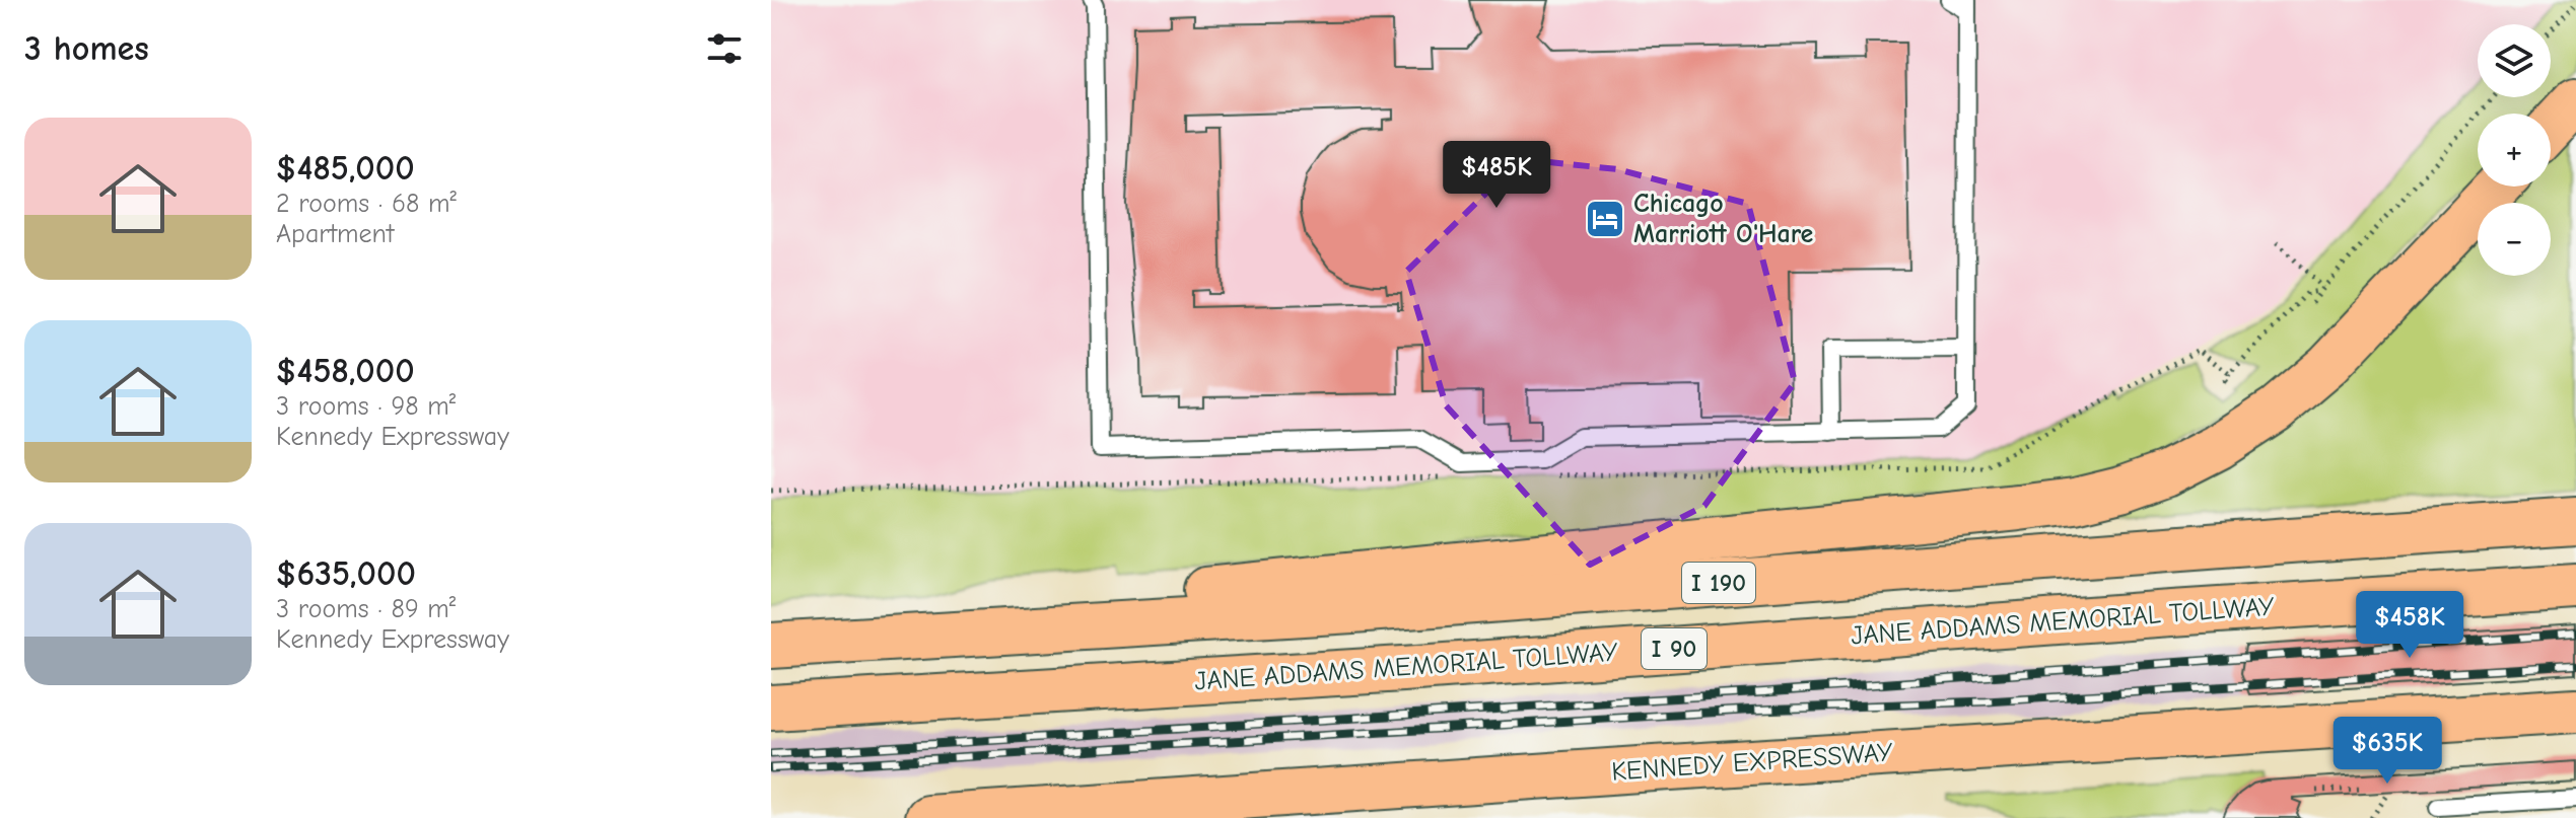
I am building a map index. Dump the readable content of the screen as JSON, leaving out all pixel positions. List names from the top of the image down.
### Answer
{
  "streets": {
    "highway": [
      "I 190",
      "JANE ADDAMS MEMORIAL TOLLWAY",
      "I 90",
      "KENNEDY EXPRESSWAY"
    ]
  },
  "places": {
    "hotel": ["Chicago Marriott O'Hare"]
  },
  "page": {
    "heading": "3 homes",
    "map_buttons": ["+", "−"],
    "list": [
      {
        "name": "$485,000",
        "note": "2 rooms · 68 m² · Apartment"
      },
      {
        "name": "$458,000",
        "note": "3 rooms · 98 m² · Kennedy Expressway"
      },
      {
        "name": "$635,000",
        "note": "3 rooms · 89 m² · Kennedy Expressway"
      }
    ],
    "price": ["$485K", "$458K", "$635K"]
  }
}
